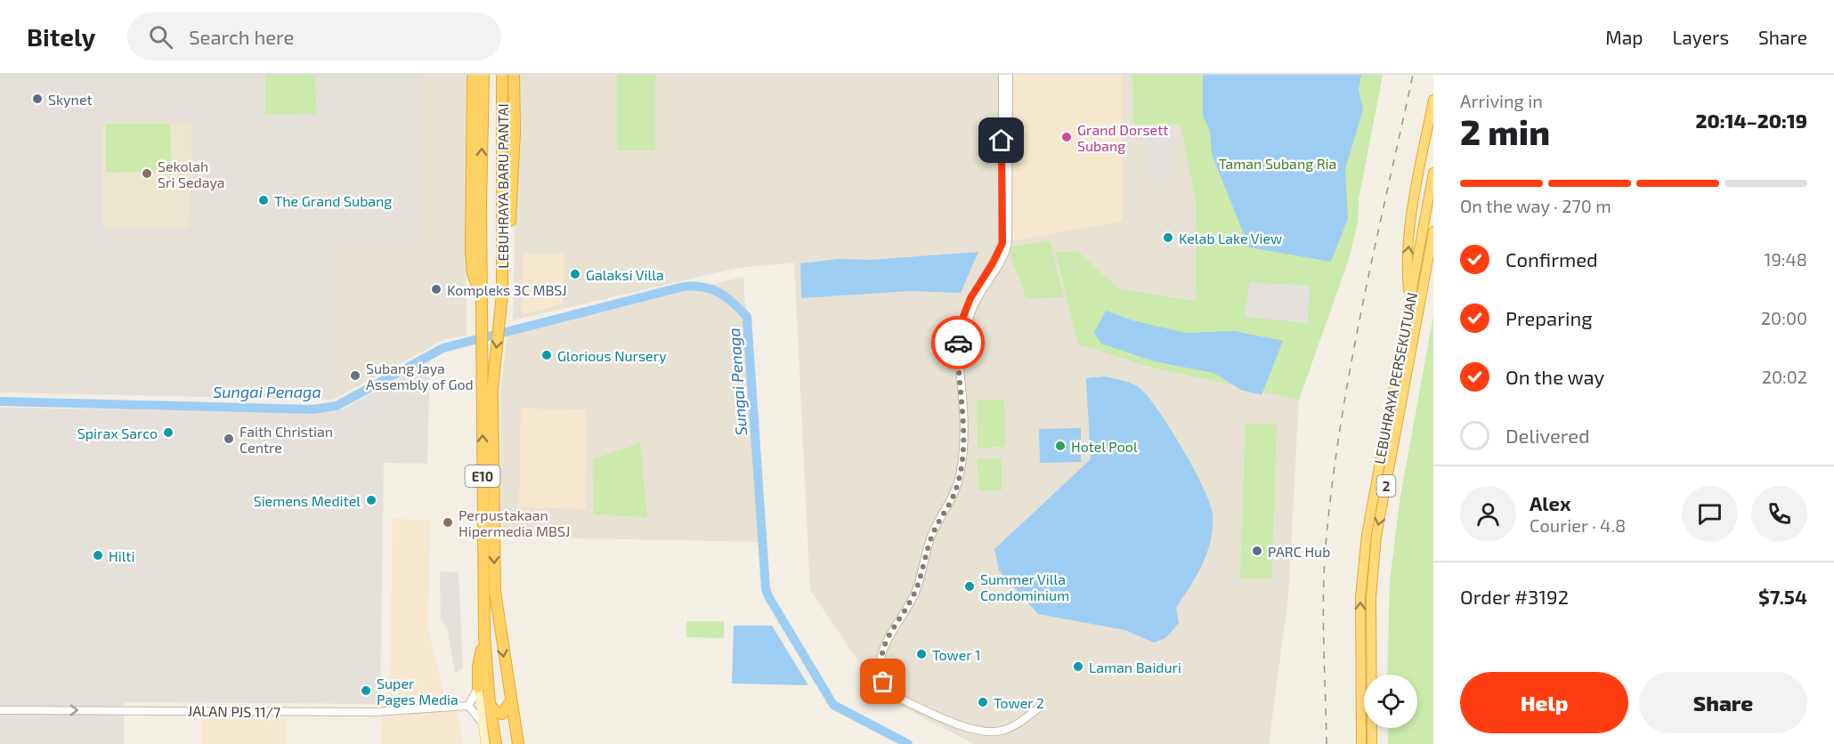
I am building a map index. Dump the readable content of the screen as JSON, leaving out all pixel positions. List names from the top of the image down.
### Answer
{
  "streets": {
    "highway": [
      "LEBUHRAYA BARU PANTAI",
      "LEBUHRAYA PERSEKUTUAN",
      "E10",
      "2"
    ],
    "street": ["JALAN PJS 11/7"]
  },
  "one_way": ["JALAN PJS 11/7"],
  "water": ["Sungai Penaga"],
  "parks": ["Taman Subang Ria"],
  "places": [
    "Skynet",
    "Grand Dorsett Subang",
    "Sekolah Sri Sedaya",
    "The Grand Subang",
    "Kelab Lake View",
    "Galaksi Villa",
    "Kompleks 3C MBSJ",
    "Glorious Nursery",
    "Subang Jaya Assembly of God",
    "Spirax Sarco",
    "Faith Christian Centre",
    "Hotel Pool",
    "Siemens Meditel",
    "Perpustakaan Hipermedia MBSJ",
    "PARC Hub",
    "Hilti",
    "Summer Villa Condominium",
    "Tower 1",
    "Laman Baiduri",
    "Super Pages Media",
    "Tower 2"
  ],
  "page": {
    "header": "Bitely",
    "search": "Search here",
    "nav": ["Map", "Layers", "Share"],
    "heading": ["2 min", "Arriving in", "20:14–20:19"],
    "panel": [
      "Alex",
      "Courier · 4.8",
      "Order #3192",
      "$7.54"
    ],
    "bar": "On the way · 270 m",
    "list": [
      ["Confirmed", "19:48"],
      ["Preparing", "20:00"],
      ["On the way", "20:02"],
      "Delivered"
    ],
    "buttons": ["Help", "Share"]
  }
}
